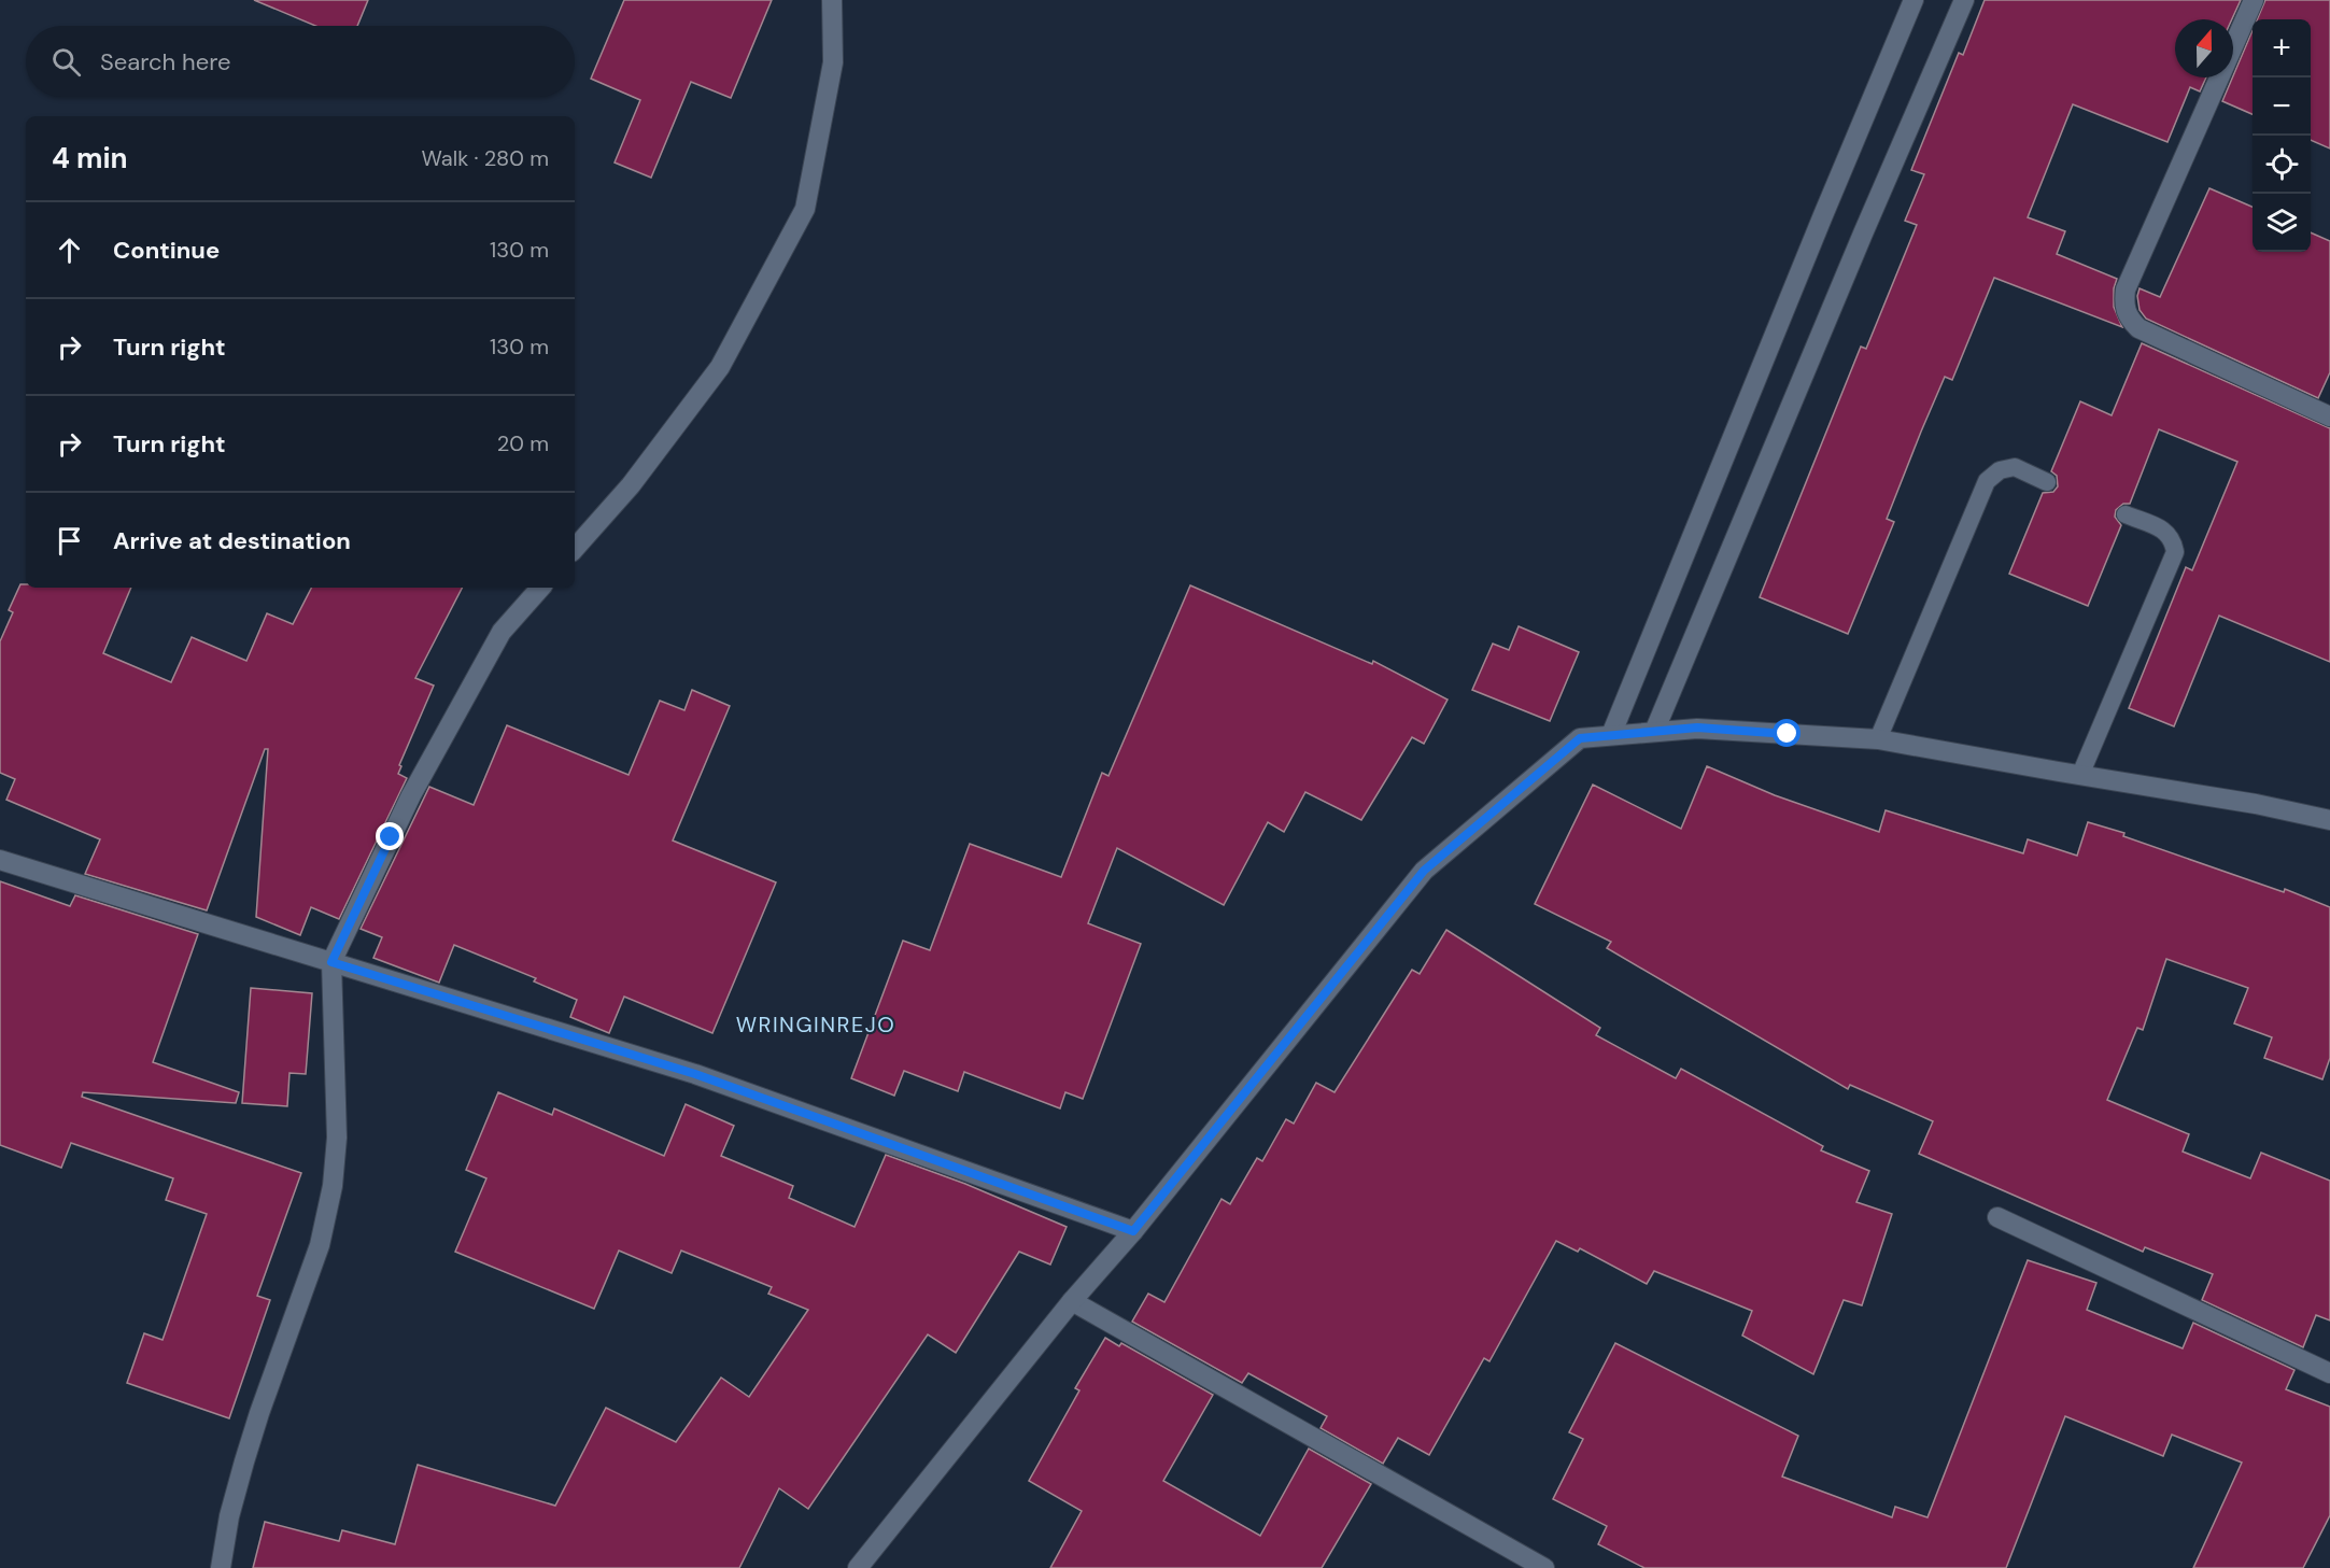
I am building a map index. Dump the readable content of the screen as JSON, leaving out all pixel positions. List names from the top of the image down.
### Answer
{
  "districts": ["WRINGINREJO"],
  "north": "top",
  "page": {
    "map_buttons": ["+", "−"],
    "search": "Search here",
    "heading": ["4 min", "Walk · 280 m"],
    "list": [
      ["Continue", "130 m"],
      ["Turn right", "130 m"],
      ["Turn right", "20 m"],
      "Arrive at destination"
    ]
  }
}
